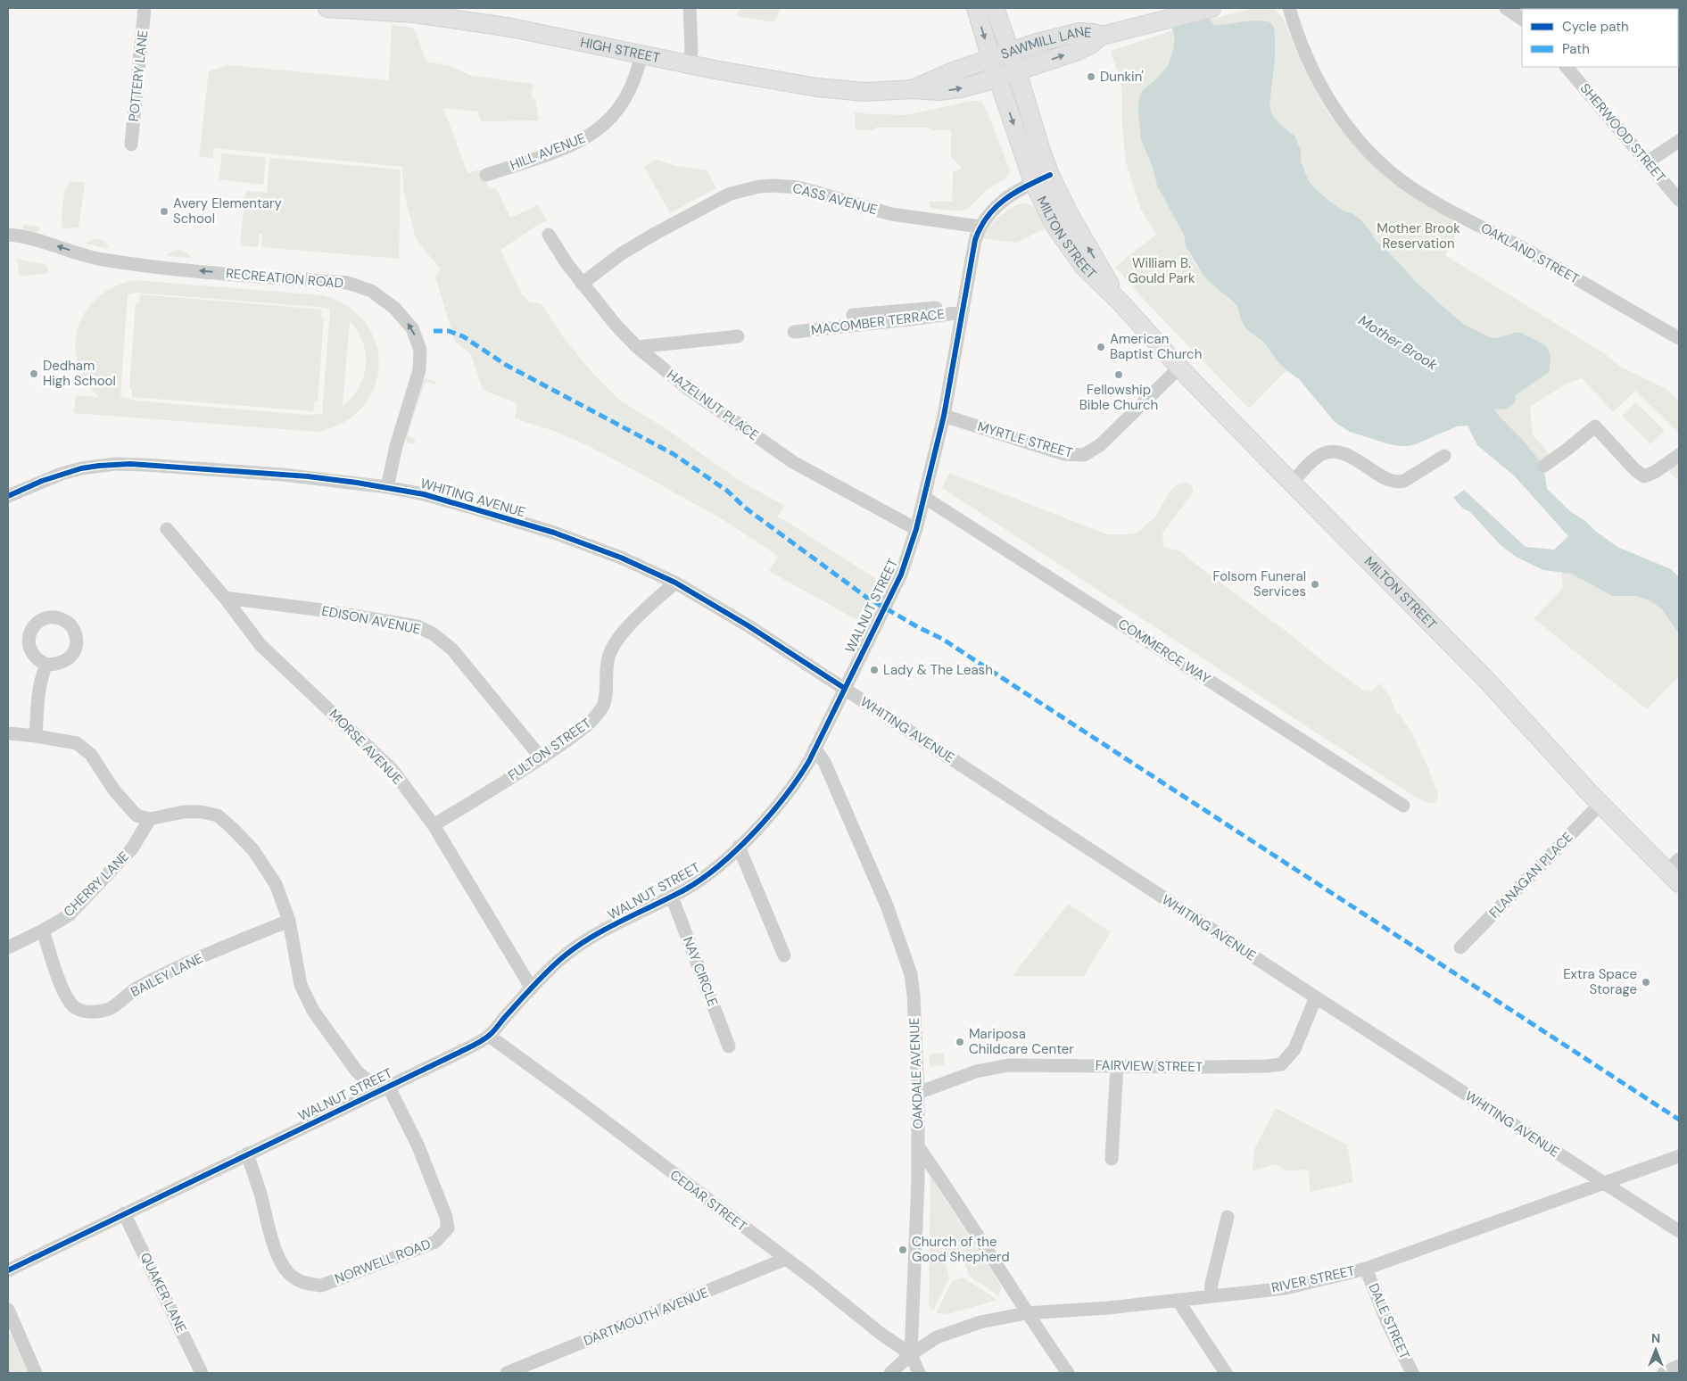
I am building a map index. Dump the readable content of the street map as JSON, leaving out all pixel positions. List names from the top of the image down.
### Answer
{
  "streets": {
    "main road": ["SAWMILL LANE", "HIGH STREET", "MILTON STREET"],
    "street": [
      "POTTERY LANE",
      "SHERWOOD STREET",
      "HILL AVENUE",
      "CASS AVENUE",
      "OAKLAND STREET",
      "RECREATION ROAD",
      "MACOMBER TERRACE",
      "HAZELNUT PLACE",
      "MYRTLE STREET",
      "WHITING AVENUE",
      "WALNUT STREET",
      "EDISON AVENUE",
      "COMMERCE WAY",
      "MORSE AVENUE",
      "FULTON STREET",
      "FLANAGAN PLACE",
      "CHERRY LANE",
      "NAY CIRCLE",
      "BAILEY LANE",
      "FAIRVIEW STREET",
      "OAKDALE AVENUE",
      "CEDAR STREET",
      "NORWELL ROAD",
      "RIVER STREET",
      "QUAKER LANE",
      "DARTMOUTH AVENUE",
      "DALE STREET"
    ]
  },
  "crossings": [
    ["SAWMILL LANE", "HIGH STREET"],
    ["SAWMILL LANE", "MILTON STREET"],
    ["HIGH STREET", "HILL AVENUE"],
    ["HIGH STREET", "MILTON STREET"],
    ["CASS AVENUE", "HAZELNUT PLACE"],
    ["CASS AVENUE", "WALNUT STREET"],
    ["MILTON STREET", "MYRTLE STREET"],
    ["MILTON STREET", "WALNUT STREET"],
    ["MILTON STREET", "FLANAGAN PLACE"],
    ["RECREATION ROAD", "WHITING AVENUE"],
    ["MACOMBER TERRACE", "WALNUT STREET"],
    ["HAZELNUT PLACE", "WALNUT STREET"],
    ["MYRTLE STREET", "WALNUT STREET"],
    ["WHITING AVENUE", "WALNUT STREET"],
    ["WHITING AVENUE", "FULTON STREET"],
    ["WHITING AVENUE", "FAIRVIEW STREET"],
    ["WHITING AVENUE", "RIVER STREET"],
    ["WALNUT STREET", "COMMERCE WAY"],
    ["WALNUT STREET", "MORSE AVENUE"],
    ["WALNUT STREET", "NAY CIRCLE"],
    ["WALNUT STREET", "OAKDALE AVENUE"],
    ["WALNUT STREET", "CEDAR STREET"],
    ["WALNUT STREET", "NORWELL ROAD"],
    ["WALNUT STREET", "QUAKER LANE"],
    ["EDISON AVENUE", "MORSE AVENUE"],
    ["EDISON AVENUE", "FULTON STREET"],
    ["MORSE AVENUE", "FULTON STREET"],
    ["CHERRY LANE", "BAILEY LANE"],
    ["FAIRVIEW STREET", "OAKDALE AVENUE"],
    ["OAKDALE AVENUE", "RIVER STREET"],
    ["CEDAR STREET", "RIVER STREET"],
    ["CEDAR STREET", "DARTMOUTH AVENUE"],
    ["RIVER STREET", "DALE STREET"]
  ],
  "water": ["Mother Brook"],
  "parks": ["Mother Brook Reservation", "William B. Gould Park"],
  "places": [
    "Dunkin'",
    "Avery Elementary School",
    "American Baptist Church",
    "Dedham High School",
    "Fellowship Bible Church",
    "Folsom Funeral Services",
    "Lady & The Leash",
    "Extra Space Storage",
    "Mariposa Childcare Center",
    "Church of the Good Shepherd"
  ],
  "legend": ["Cycle path", "Path"],
  "north": "top"
}
